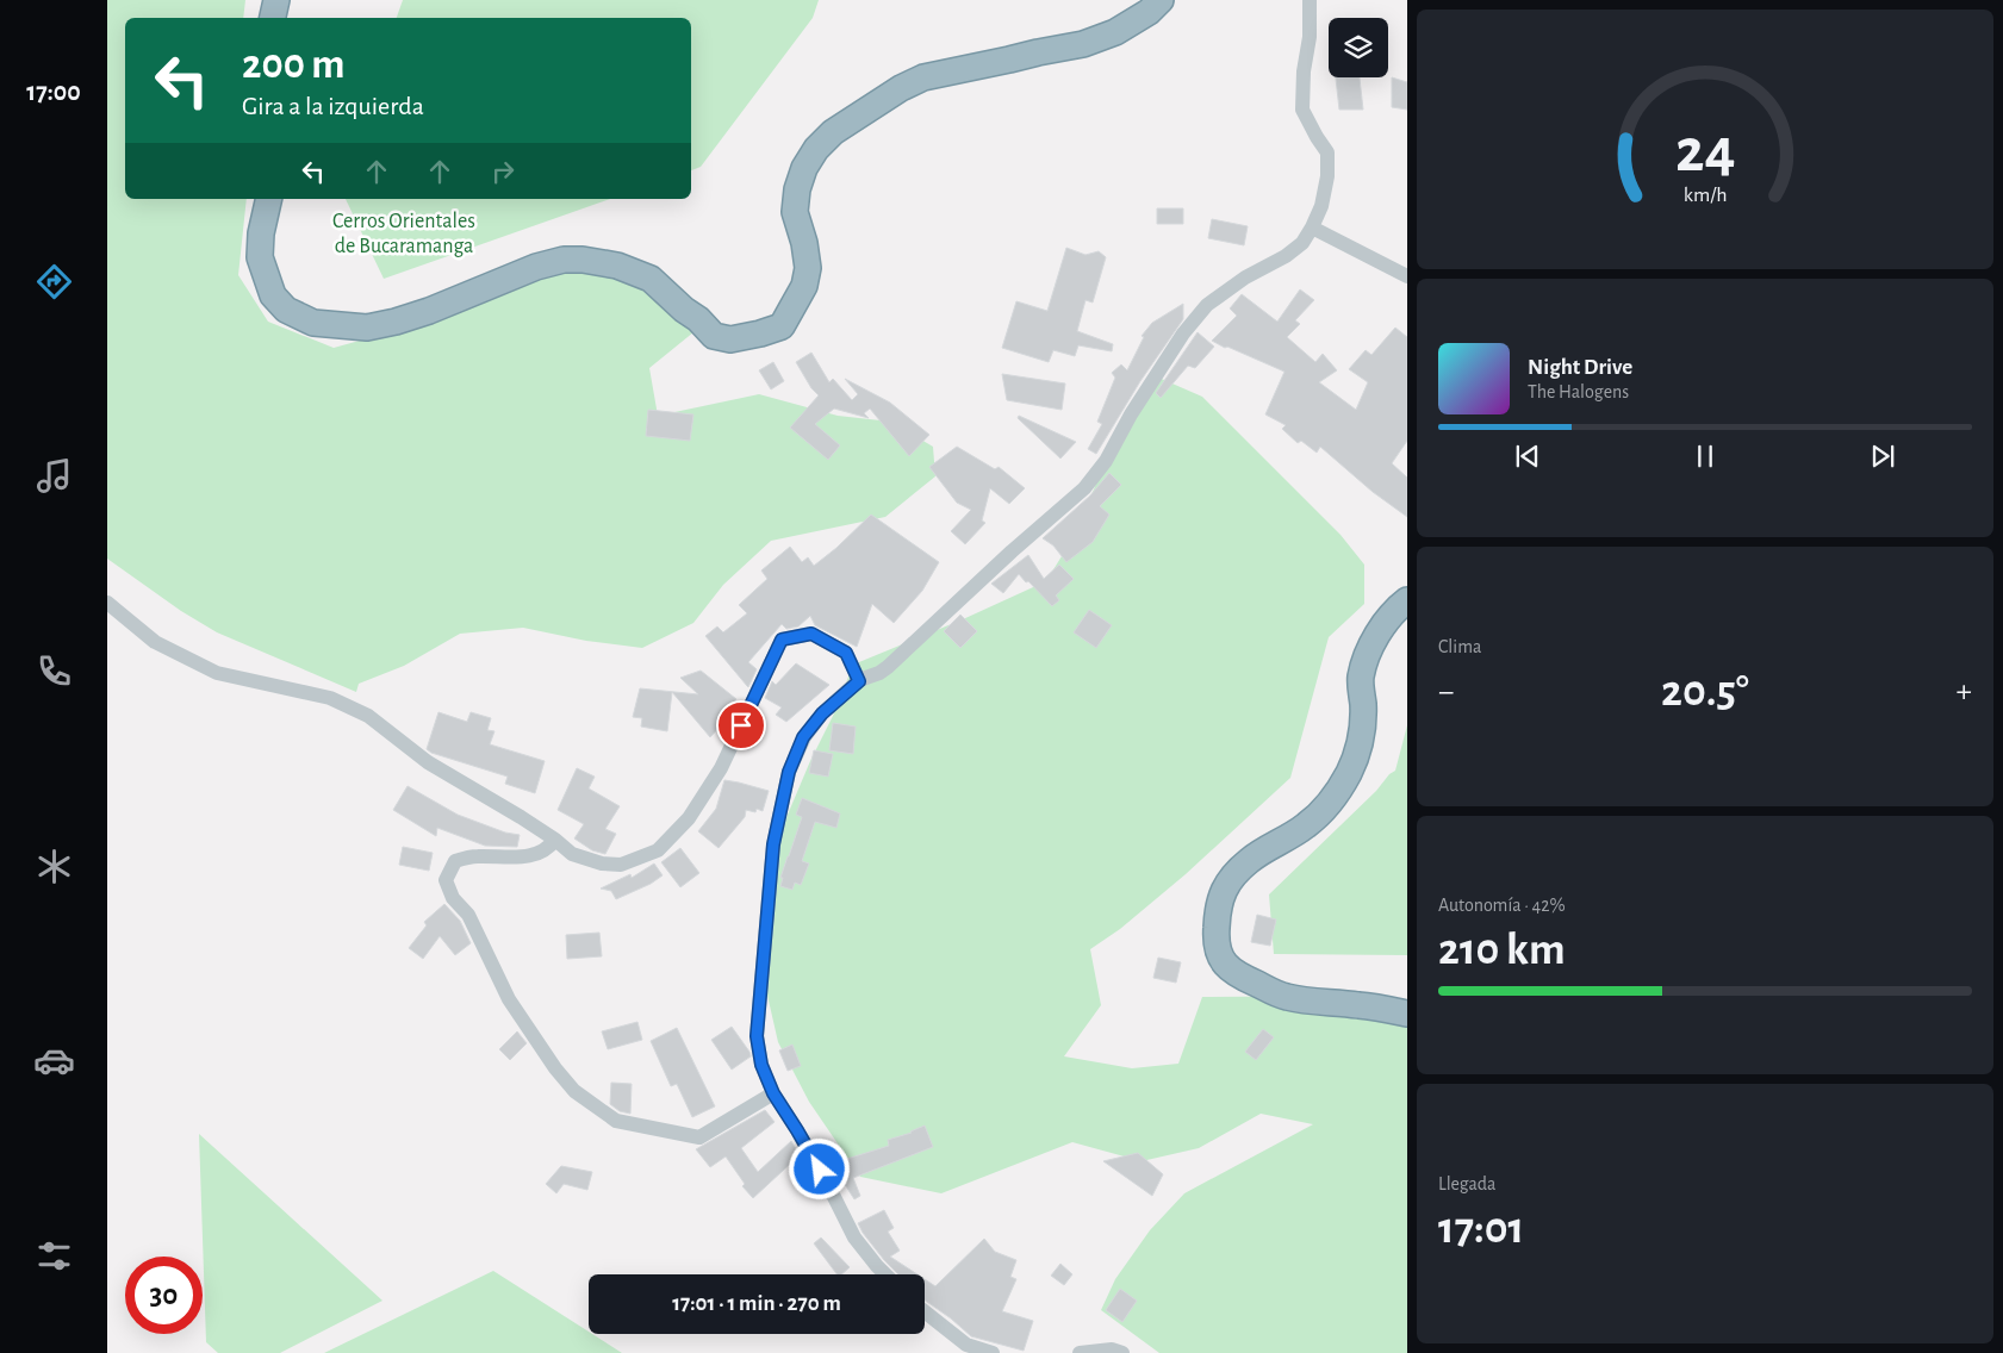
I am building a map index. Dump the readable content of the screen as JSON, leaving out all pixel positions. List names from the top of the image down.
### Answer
{
  "parks": ["Cerros Orientales de Bucaramanga"],
  "page": {
    "tabs": "17:00",
    "turn": ["200 m", "Gira a la izquierda"],
    "song": ["Night Drive", "The Halogens"],
    "tile": [
      "Clima",
      ["Autonomía · 42%", "210 km"],
      ["Llegada", "17:01"]
    ],
    "heat": ["−", "20.5°", "+"],
    "limit": "30",
    "trip": "17:01 · 1 min · 270 m",
    "gauge": ["24", "km/h"]
  }
}
